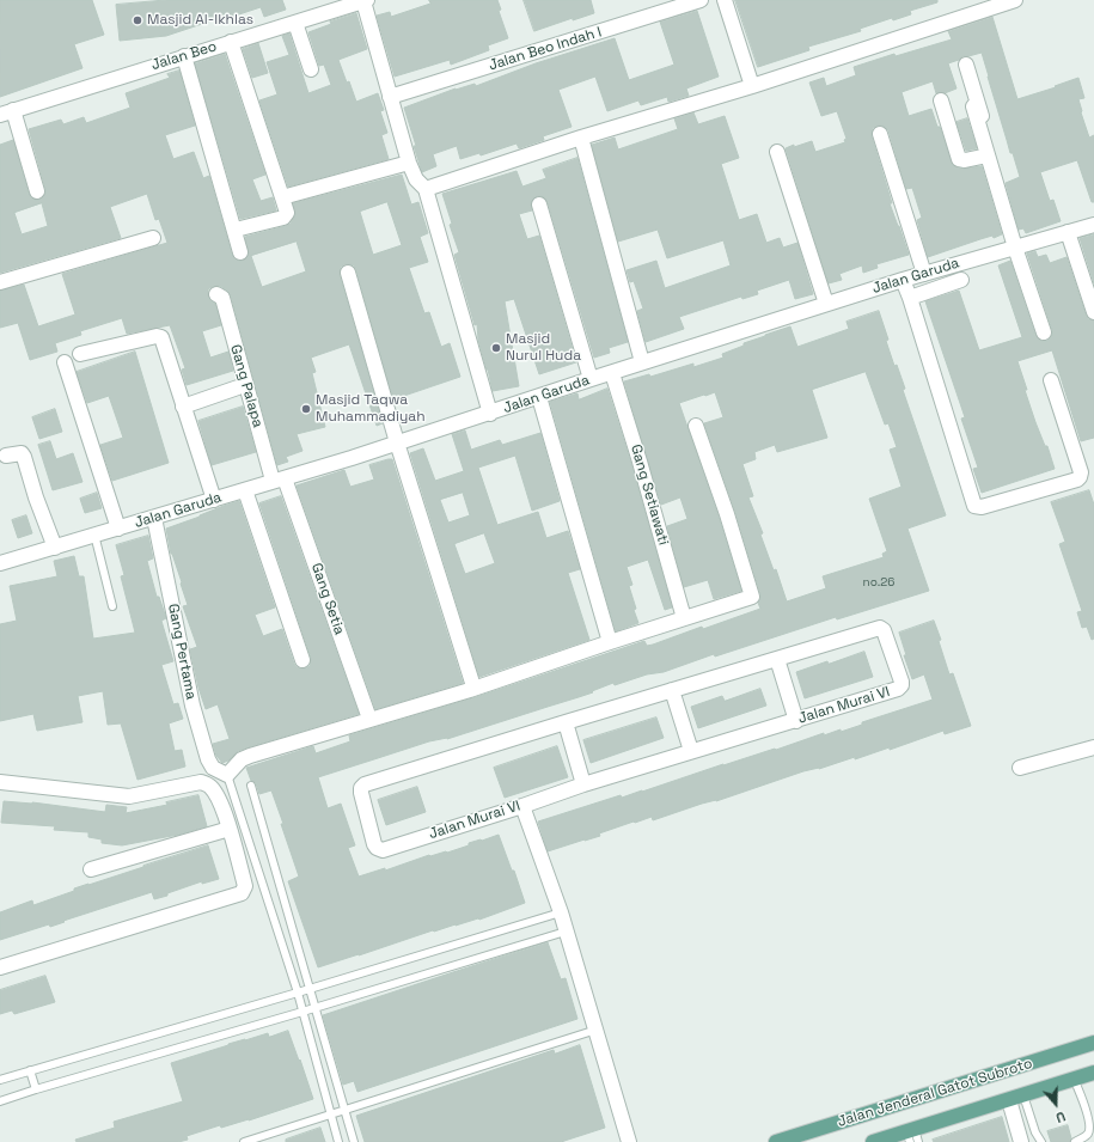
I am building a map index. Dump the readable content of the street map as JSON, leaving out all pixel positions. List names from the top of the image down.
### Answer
{
  "streets": {
    "main road": ["Jalan Jenderal Gatot Subroto"],
    "street": [
      "Jalan Beo Indah I",
      "Jalan Beo",
      "Jalan Garuda",
      "Gang Palapa",
      "Gang Setiawati",
      "Gang Setia",
      "Gang Pertama",
      "Jalan Murai VI"
    ]
  },
  "crossings": [
    ["Jalan Garuda", "Gang Palapa"],
    ["Jalan Garuda", "Gang Setiawati"],
    ["Jalan Garuda", "Gang Setia"],
    ["Jalan Garuda", "Gang Pertama"],
    ["Gang Palapa", "Gang Setia"]
  ],
  "places": ["Masjid Al-Ikhlas", "Masjid Nurul Huda", "Masjid Taqwa Muhammadiyah"],
  "house_numbers": ["no.26"],
  "north": "bottom"
}
